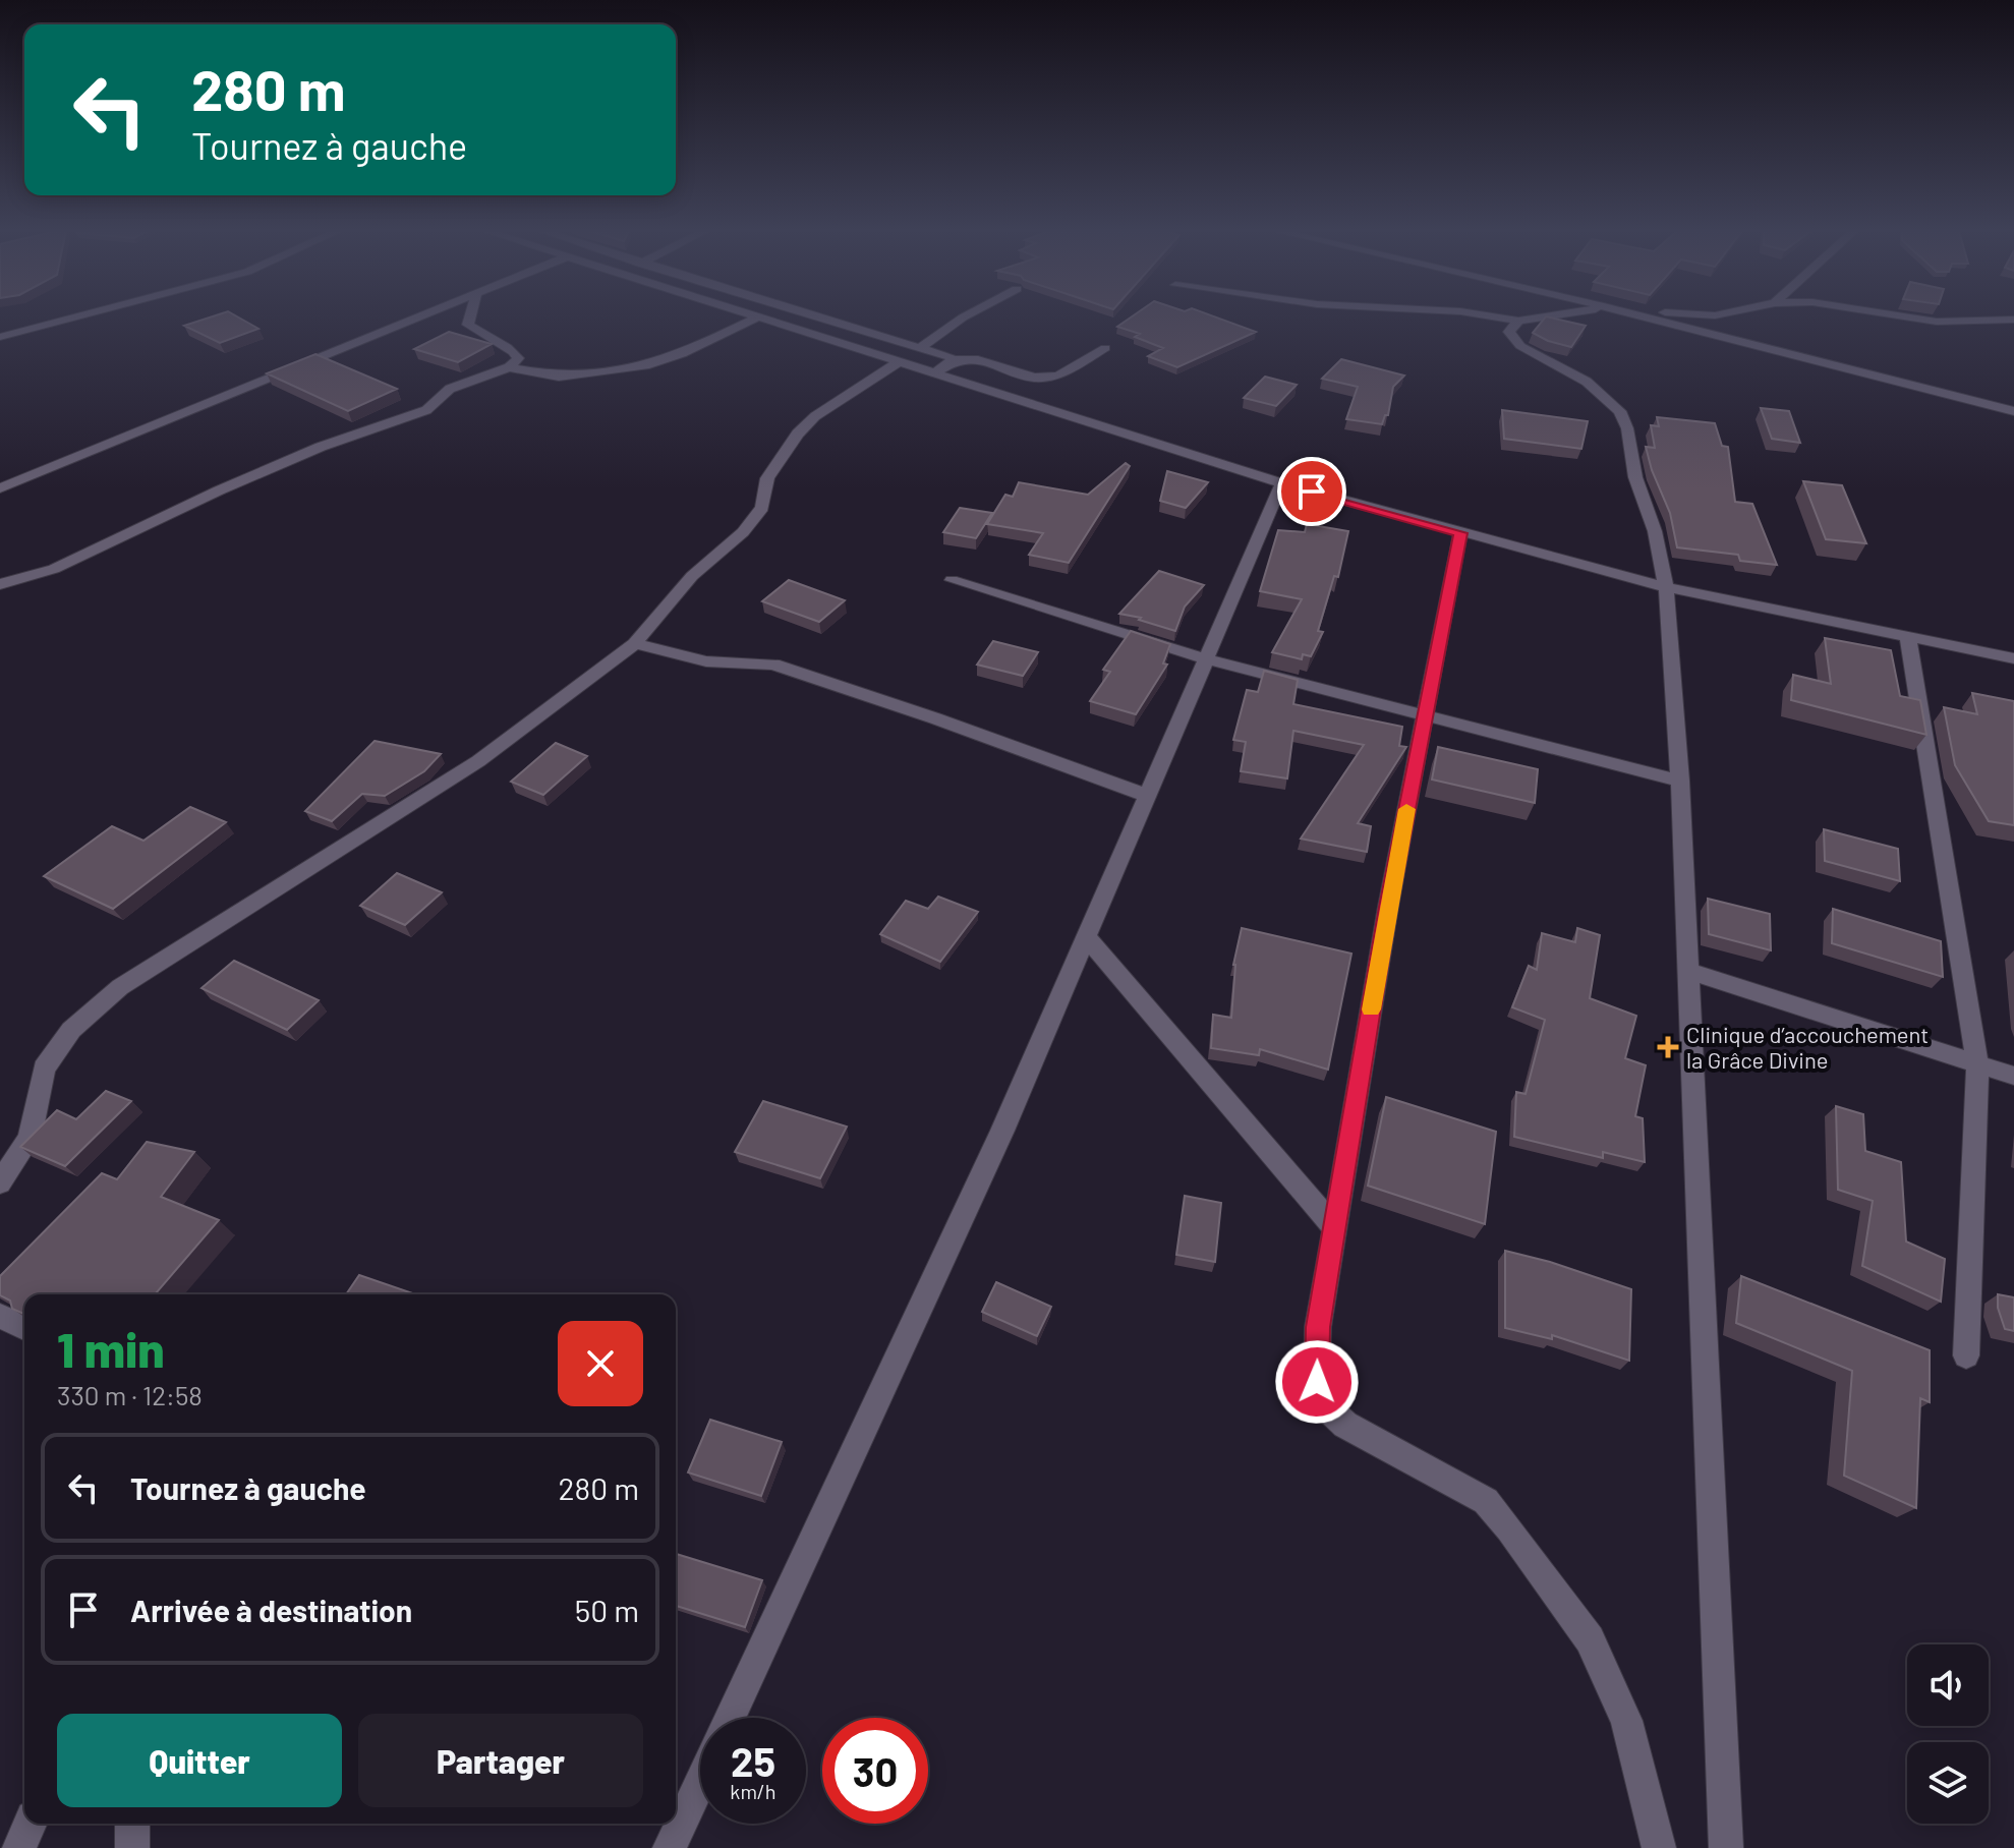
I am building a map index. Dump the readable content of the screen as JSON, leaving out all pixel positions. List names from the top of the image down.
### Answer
{
  "places": {
    "health": ["Clinique d’accouchement la Grâce Divine"]
  },
  "page": {
    "turn": ["280 m", "Tournez à gauche"],
    "heading": ["1 min", "330 m · 12:58"],
    "list": [
      {
        "name": "Tournez à gauche",
        "value": "280 m"
      },
      {
        "name": "Arrivée à destination",
        "value": "50 m"
      }
    ],
    "buttons": ["Quitter", "Partager"],
    "speed": "25 km/h",
    "limit": "30"
  }
}
